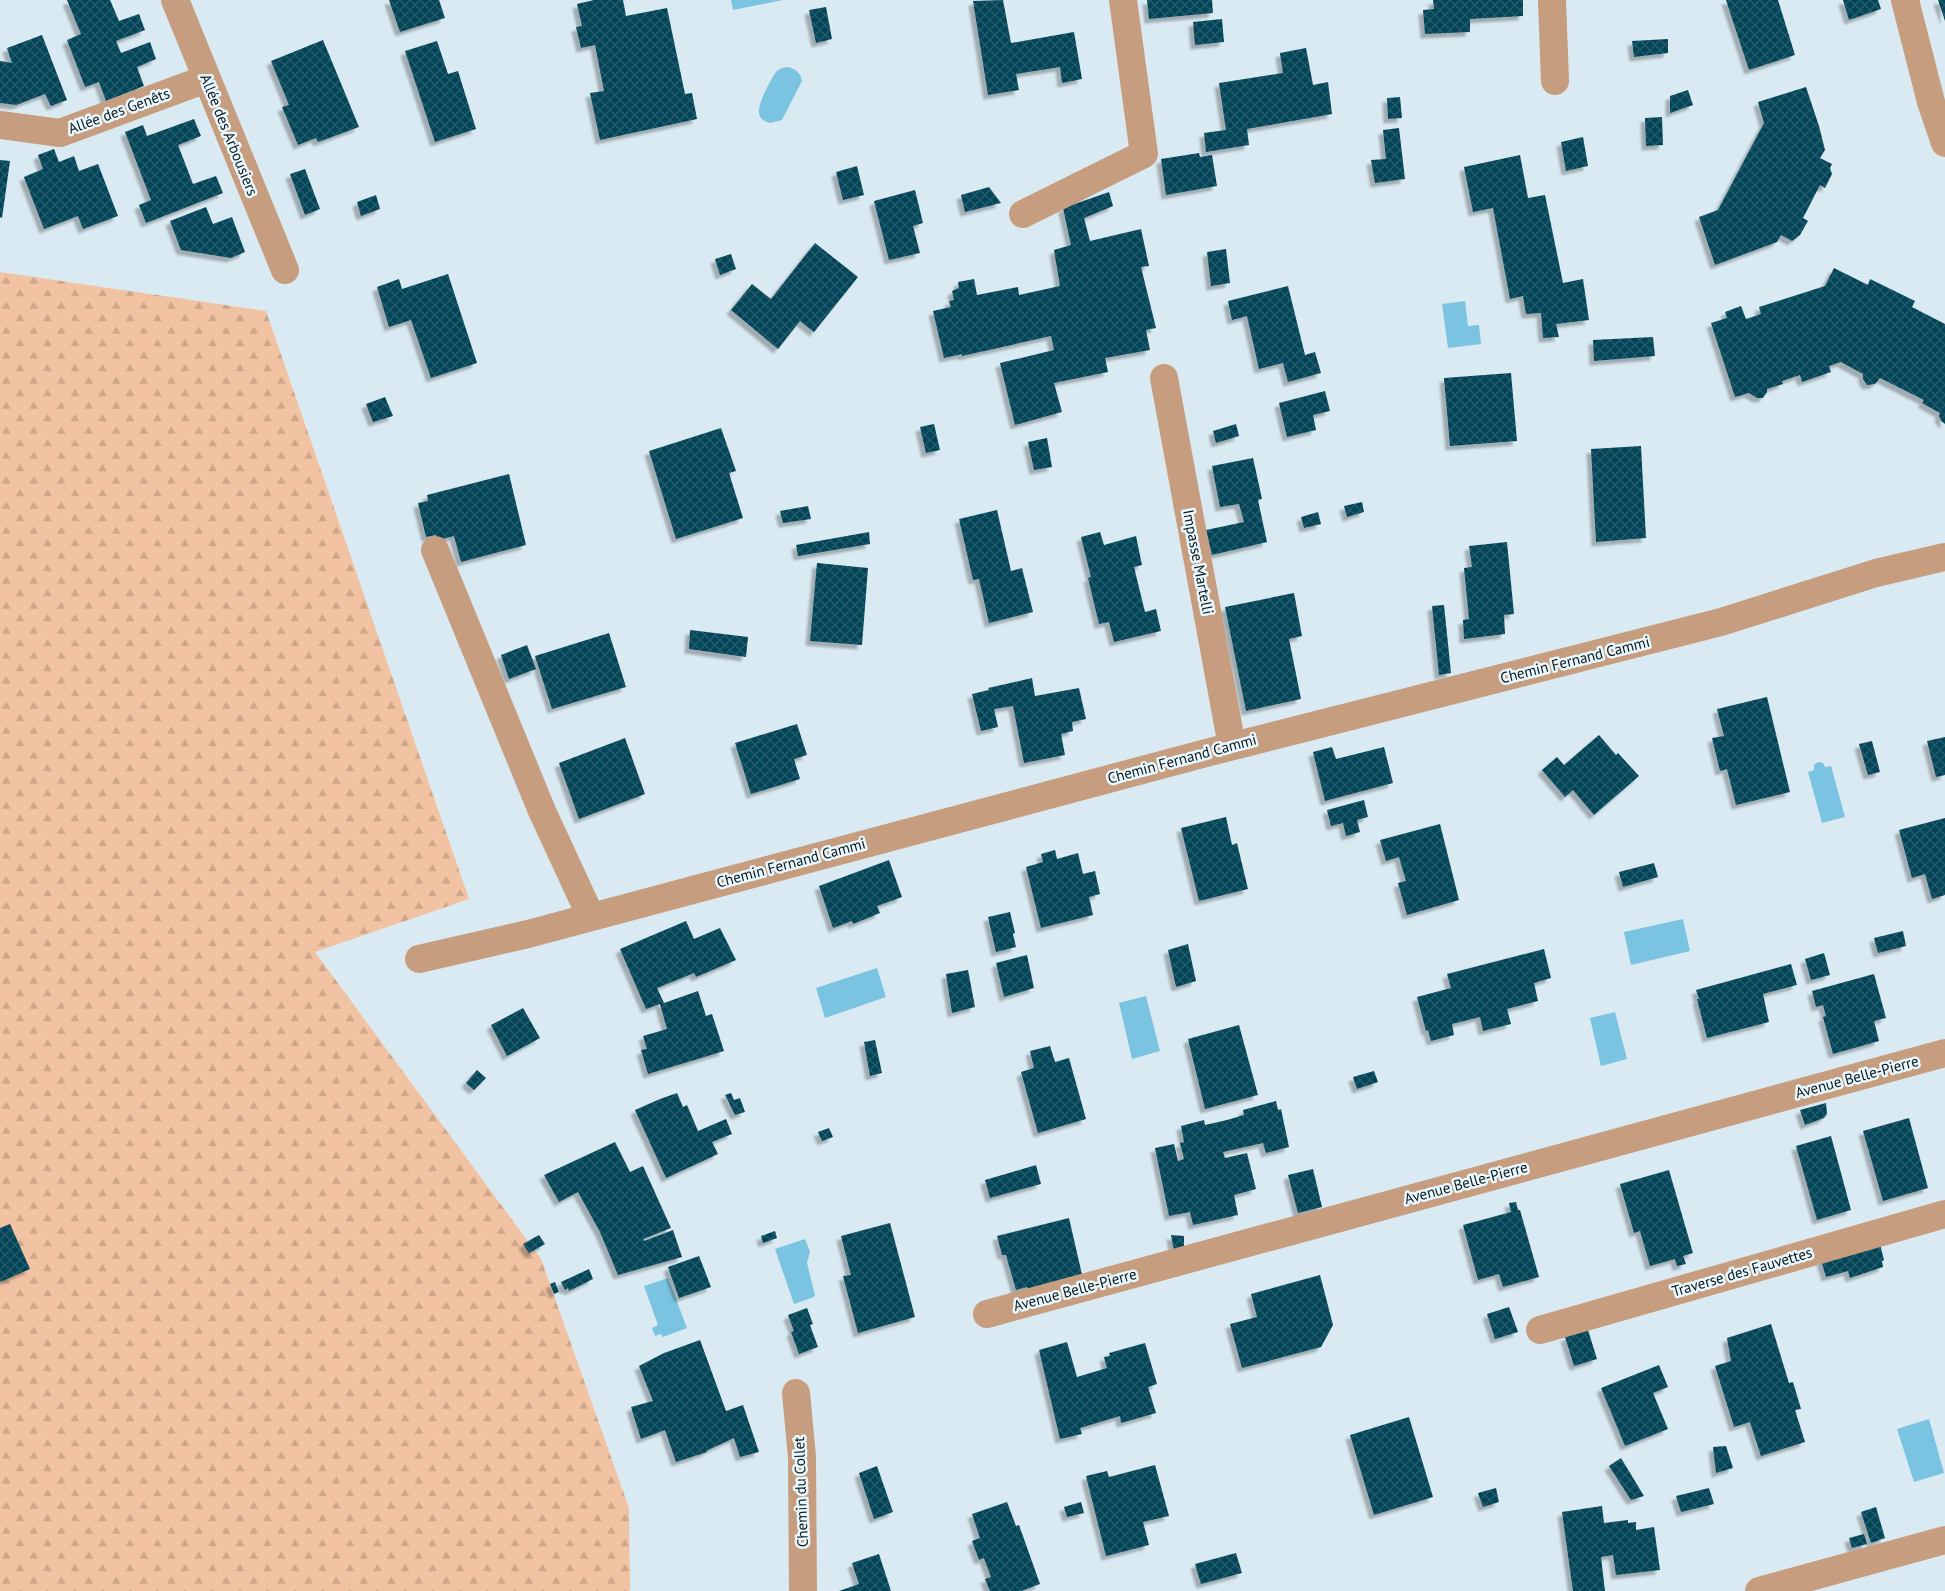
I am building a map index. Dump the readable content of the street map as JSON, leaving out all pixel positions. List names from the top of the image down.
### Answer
{
  "streets": {
    "street": [
      "Allée des Genêts",
      "Allée des Arbousiers",
      "Impasse Martelli",
      "Chemin Fernand Cammi",
      "Avenue Belle-Pierre",
      "Traverse des Fauvettes",
      "Chemin du Collet"
    ]
  },
  "crossings": [
    ["Allée des Genêts", "Allée des Arbousiers"],
    ["Impasse Martelli", "Chemin Fernand Cammi"]
  ]
}
